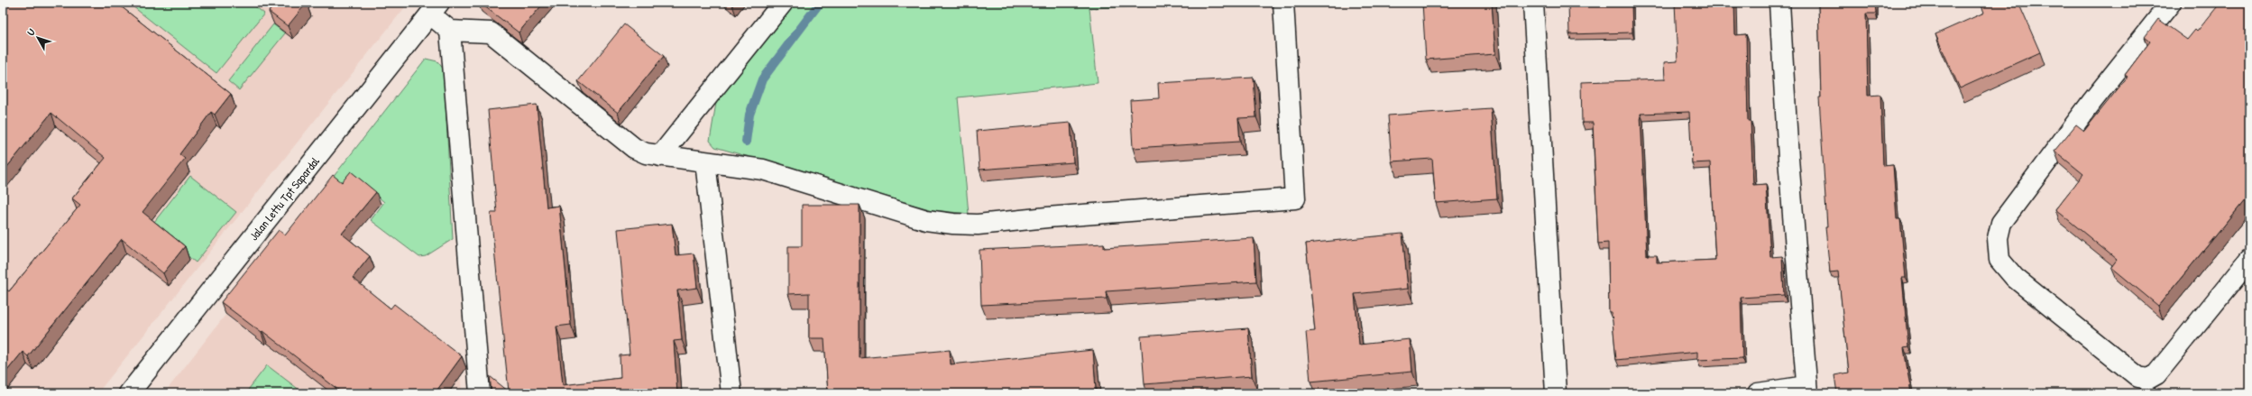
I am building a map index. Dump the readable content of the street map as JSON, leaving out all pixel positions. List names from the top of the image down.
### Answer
{
  "streets": {
    "street": ["Jalan Lettu Tpt Sapardal"]
  },
  "north": "top left"
}
